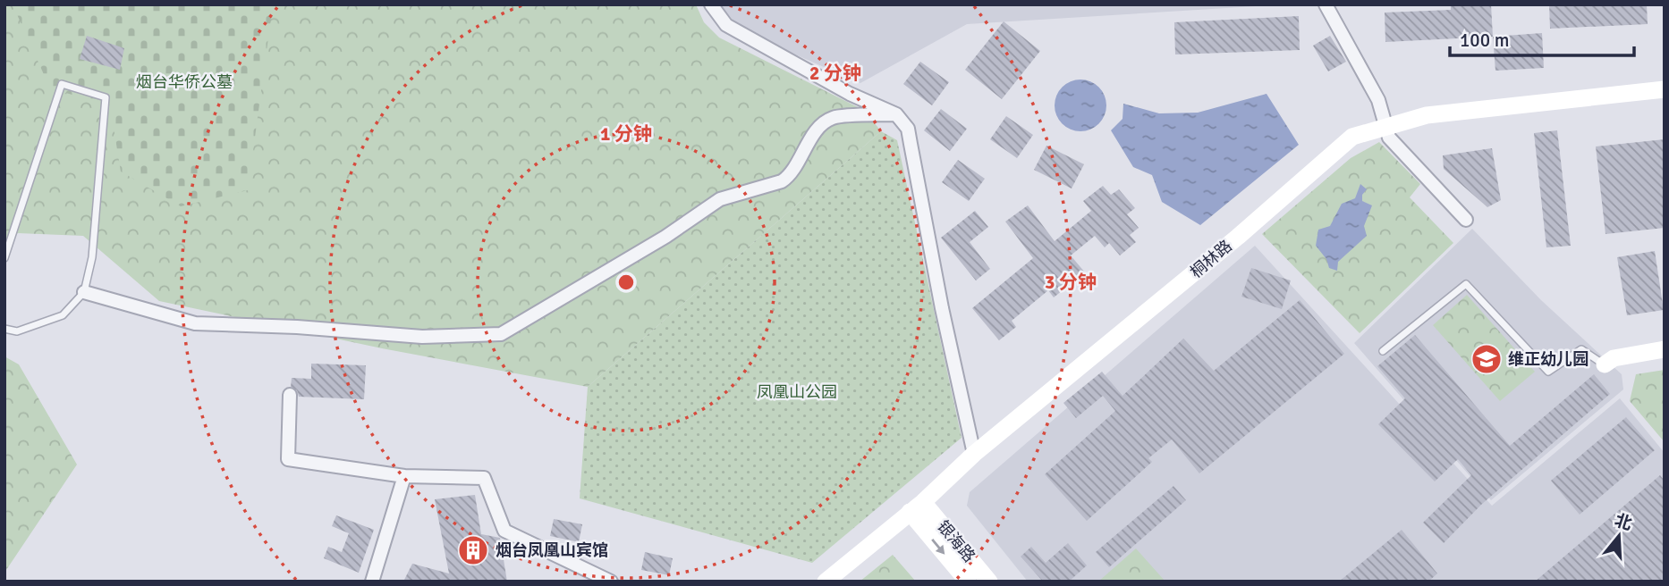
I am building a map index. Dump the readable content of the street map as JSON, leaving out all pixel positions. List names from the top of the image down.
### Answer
{
  "streets": {
    "street": ["桐林路", "银海路"]
  },
  "crossings": [
    ["桐林路", "银海路"]
  ],
  "parks": ["烟台华侨公墓", "凤凰山公园"],
  "places": {
    "school or university": ["维正幼儿园"],
    "building": ["烟台凤凰山宾馆"]
  },
  "scale_bar": "100 m",
  "north": "top",
  "rings": ["2 分钟", "1 分钟", "3 分钟"]
}
